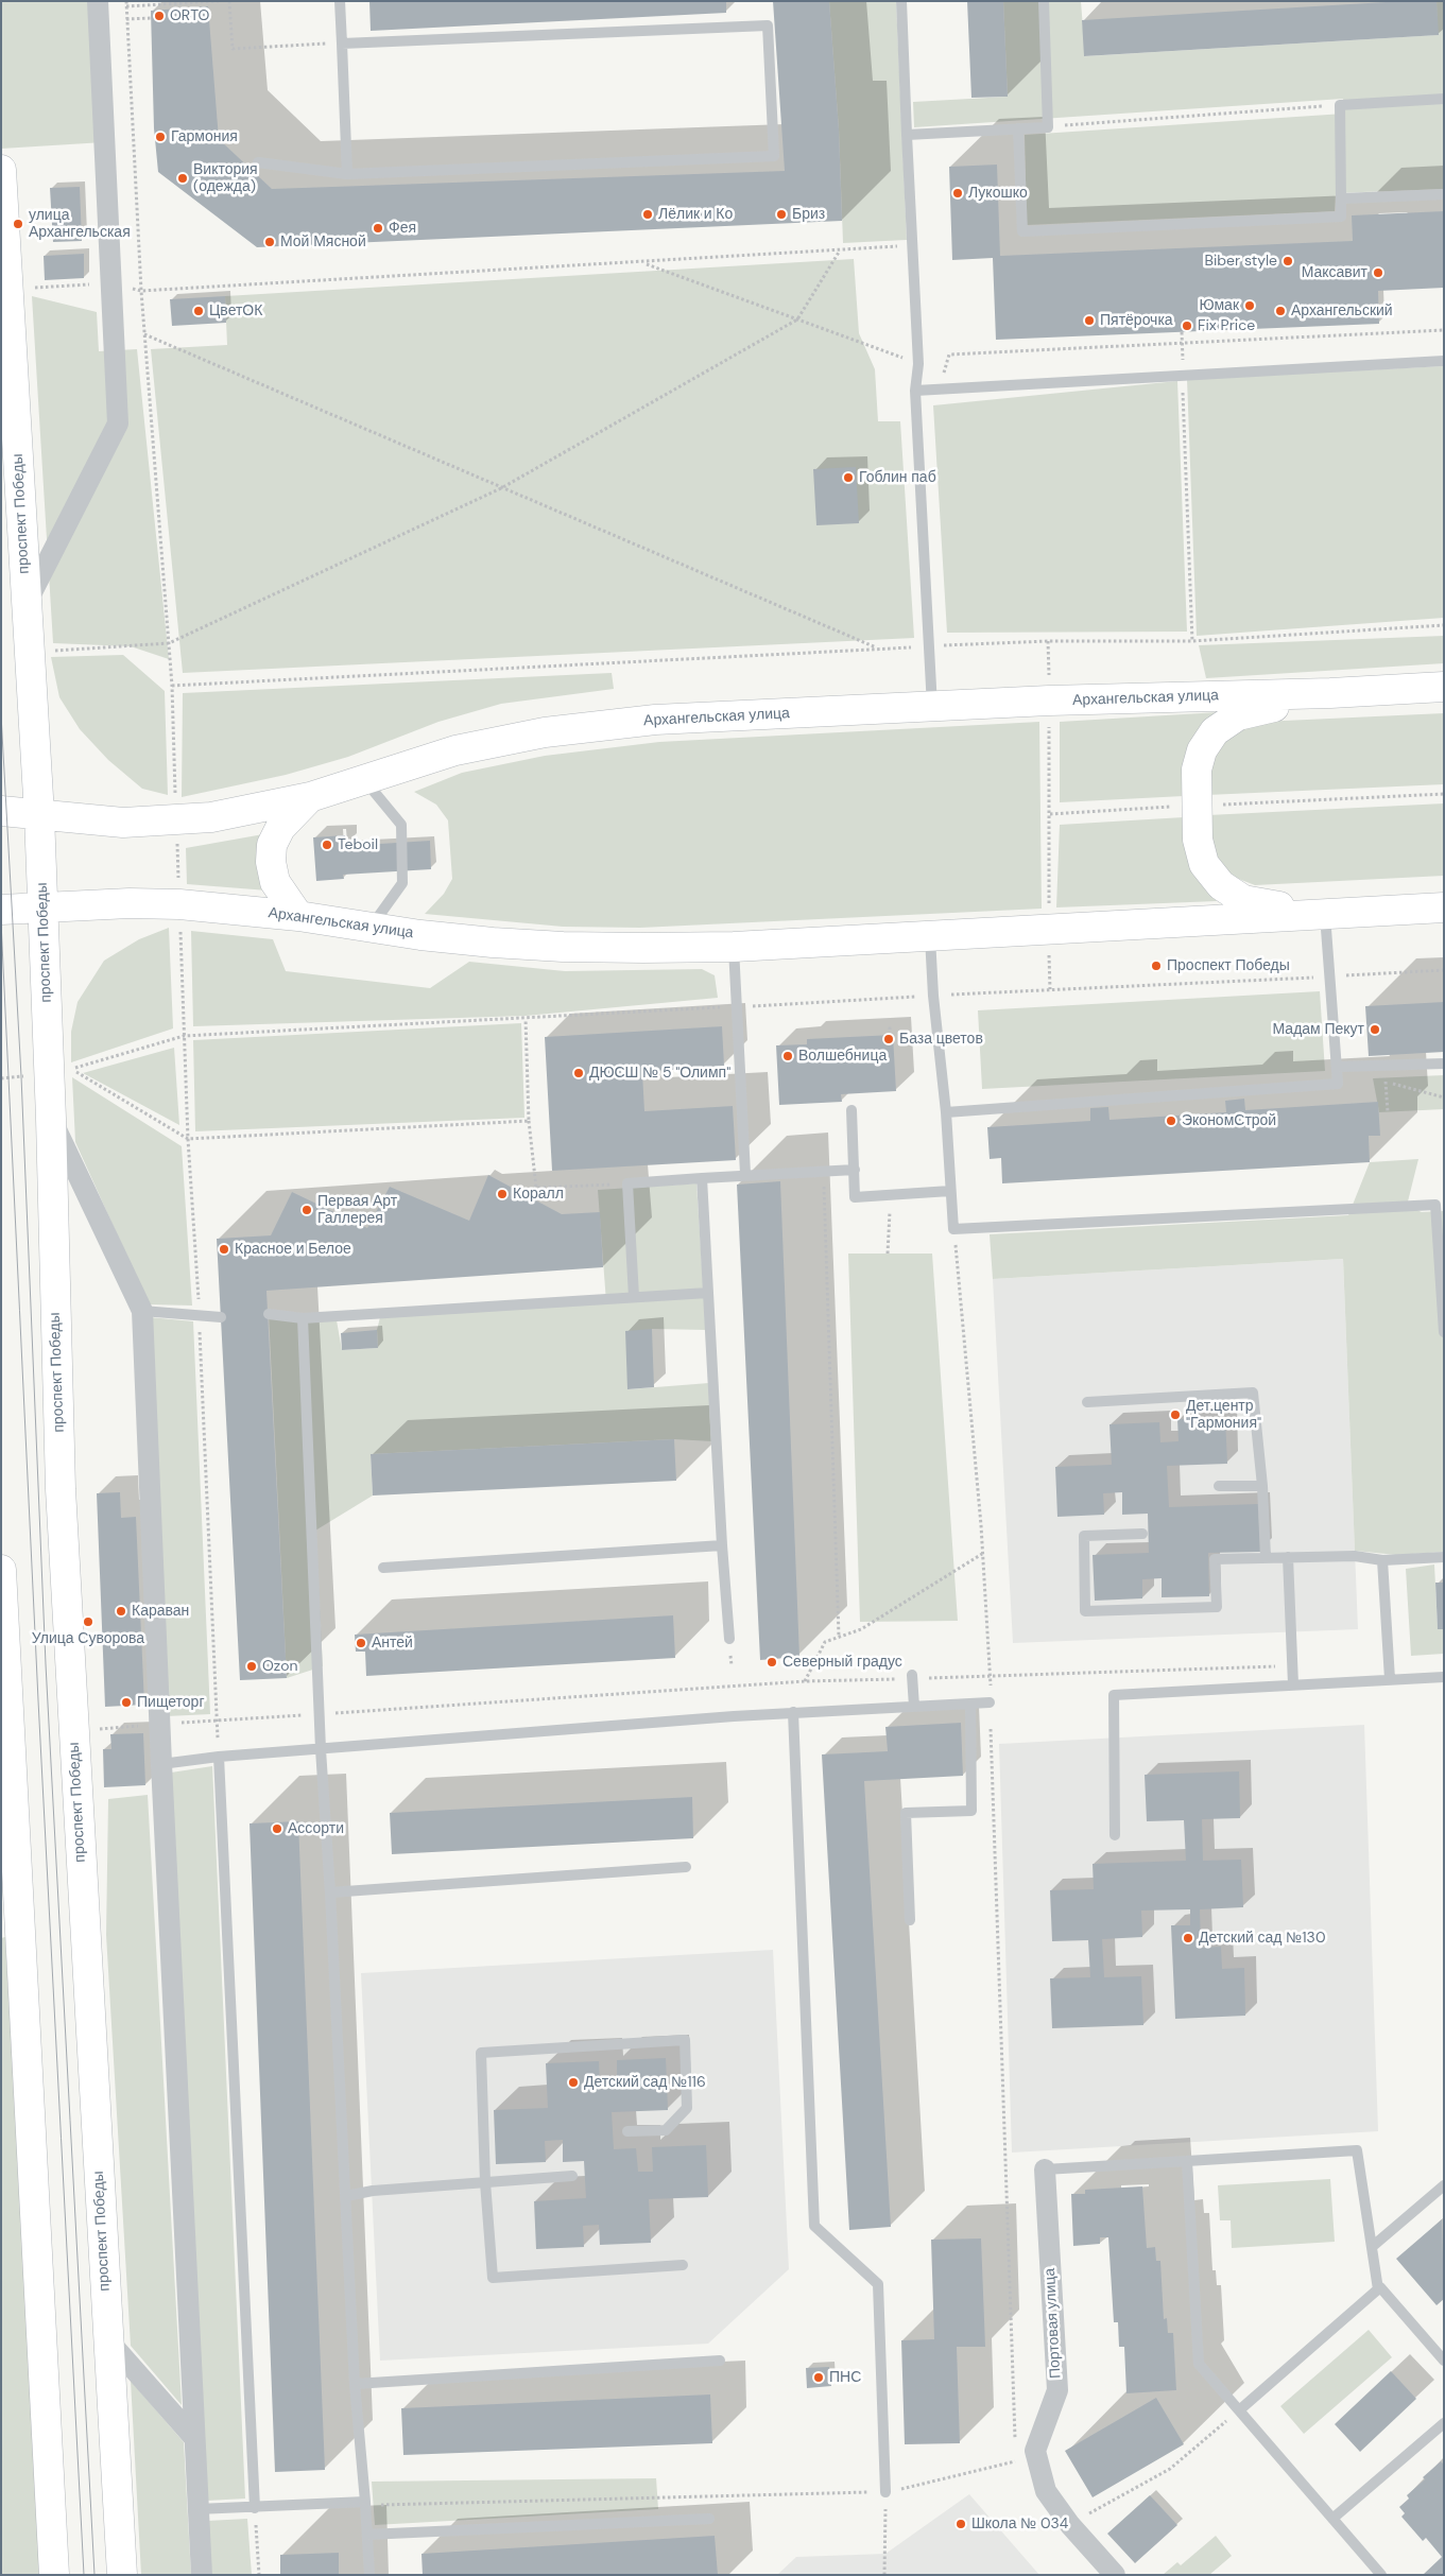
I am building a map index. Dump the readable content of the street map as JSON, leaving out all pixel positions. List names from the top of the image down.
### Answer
{
  "streets": {
    "main road": ["проспект Победы", "Архангельская улица"],
    "street": ["Портовая улица"]
  },
  "crossings": [
    ["проспект Победы", "Архангельская улица"]
  ],
  "places": [
    "ORTO",
    "Гармония",
    "Виктория (одежда)",
    "Лукошко",
    "Лёлик и Ко",
    "Бриз",
    "улица Архангельская",
    "Фея",
    "Мой Мясной",
    "Biber style",
    "Максавит",
    "Юмак",
    "ЦветОК",
    "Архангельский",
    "Пятёрочка",
    "Fix Price",
    "Гоблин паб",
    "Teboil",
    "Проспект Победы",
    "Мадам Пекут",
    "База цветов",
    "Волшебница",
    "ДЮСШ № 5 \"Олимп\"",
    "ЭкономСтрой",
    "Коралл",
    "Первая Арт Галлерея",
    "Красное и Белое",
    "Дет.центр \"Гармония\"",
    "Караван",
    "Улица Суворова",
    "Антей",
    "Северный градус",
    "Ozon",
    "Пищеторг",
    "Ассорти",
    "Детский сад №130",
    "Детский сад №116",
    "ПНС",
    "Школа № 034"
  ]
}
